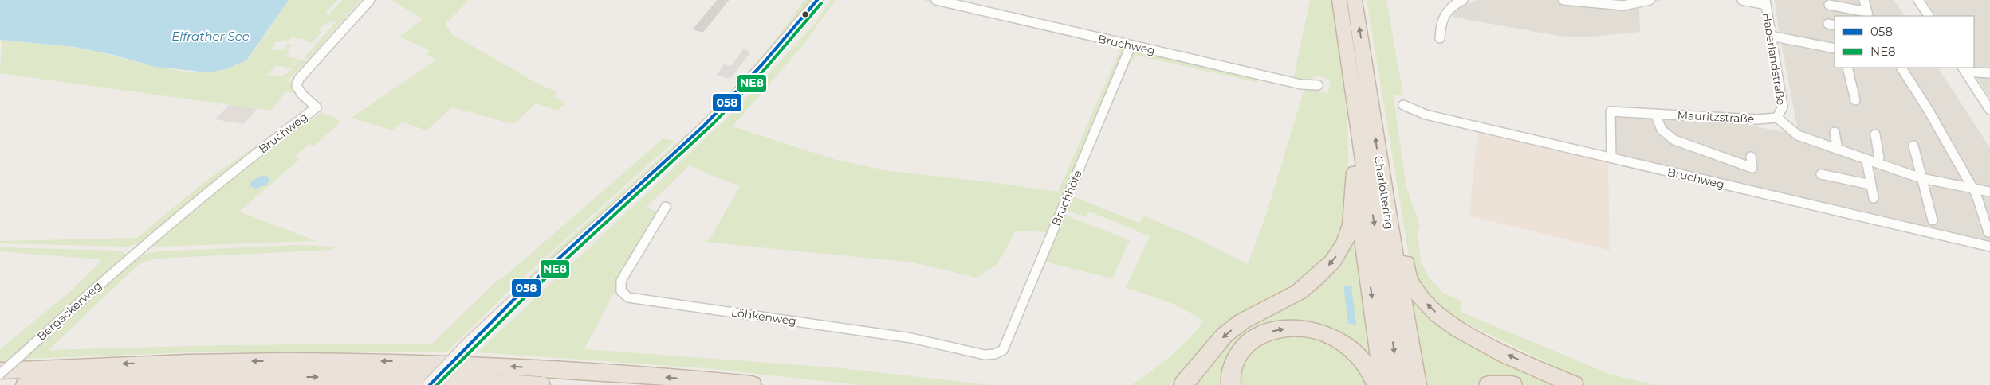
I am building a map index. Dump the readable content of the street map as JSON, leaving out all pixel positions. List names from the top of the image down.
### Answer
{
  "streets": {
    "highway": ["Charlottering"],
    "street": [
      "Bruchweg",
      "Haberlandstraße",
      "Mauritzstraße",
      "Bruchhöfe",
      "Bergackerweg",
      "Löhkenweg"
    ]
  },
  "crossings": [
    ["Bruchweg", "Mauritzstraße"],
    ["Bruchweg", "Bruchhöfe"],
    ["Bruchweg", "Bergackerweg"],
    ["Haberlandstraße", "Mauritzstraße"],
    ["Bruchhöfe", "Löhkenweg"]
  ],
  "water": ["Elfrather See"],
  "lines": ["transit line 058", "transit line NE8"],
  "legend": ["058", "NE8"]
}
